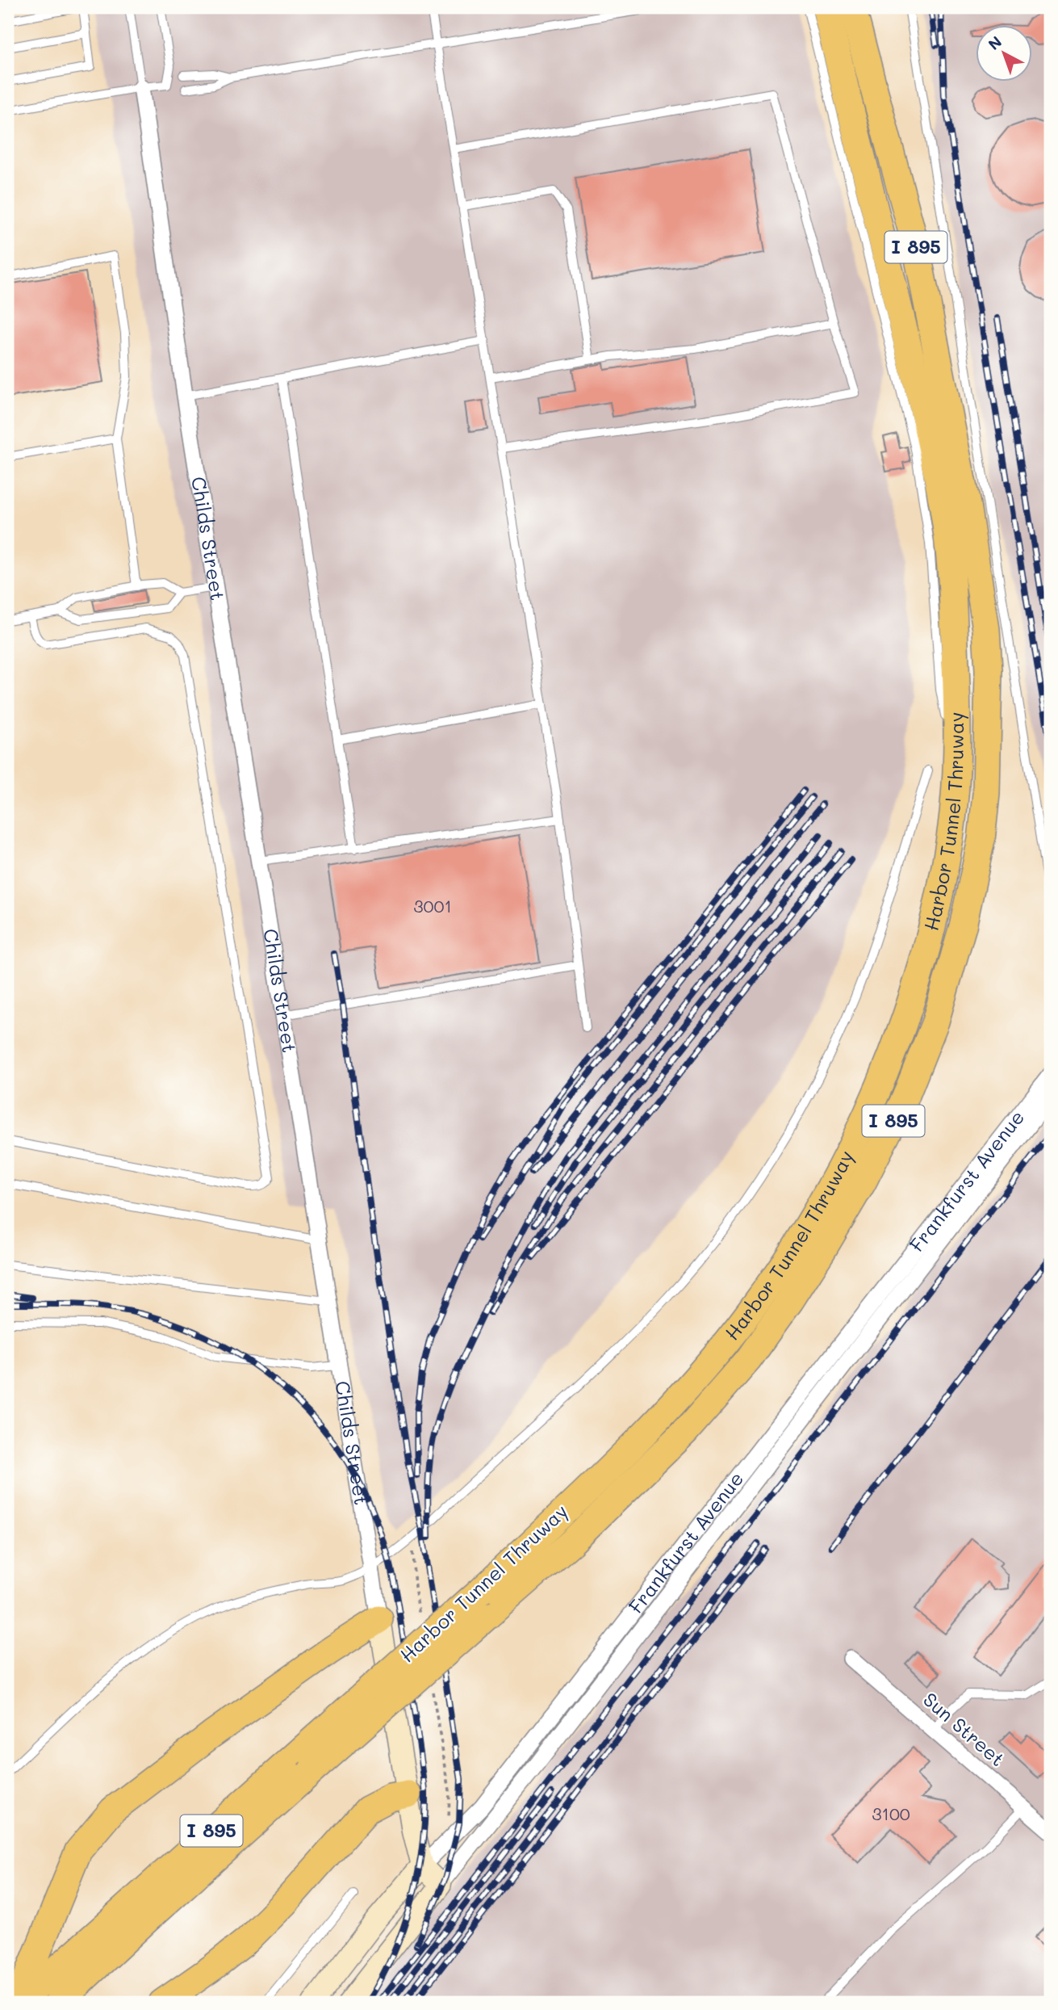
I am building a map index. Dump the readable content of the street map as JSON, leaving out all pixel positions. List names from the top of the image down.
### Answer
{
  "streets": {
    "highway": ["I 895", "Harbor Tunnel Thruway"],
    "main road": ["Childs Street", "Frankfurst Avenue"],
    "street": ["Sun Street"]
  },
  "crossings": [
    ["Childs Street", "Frankfurst Avenue"]
  ],
  "house_numbers": ["3001", "3100"],
  "north": "top left"
}
